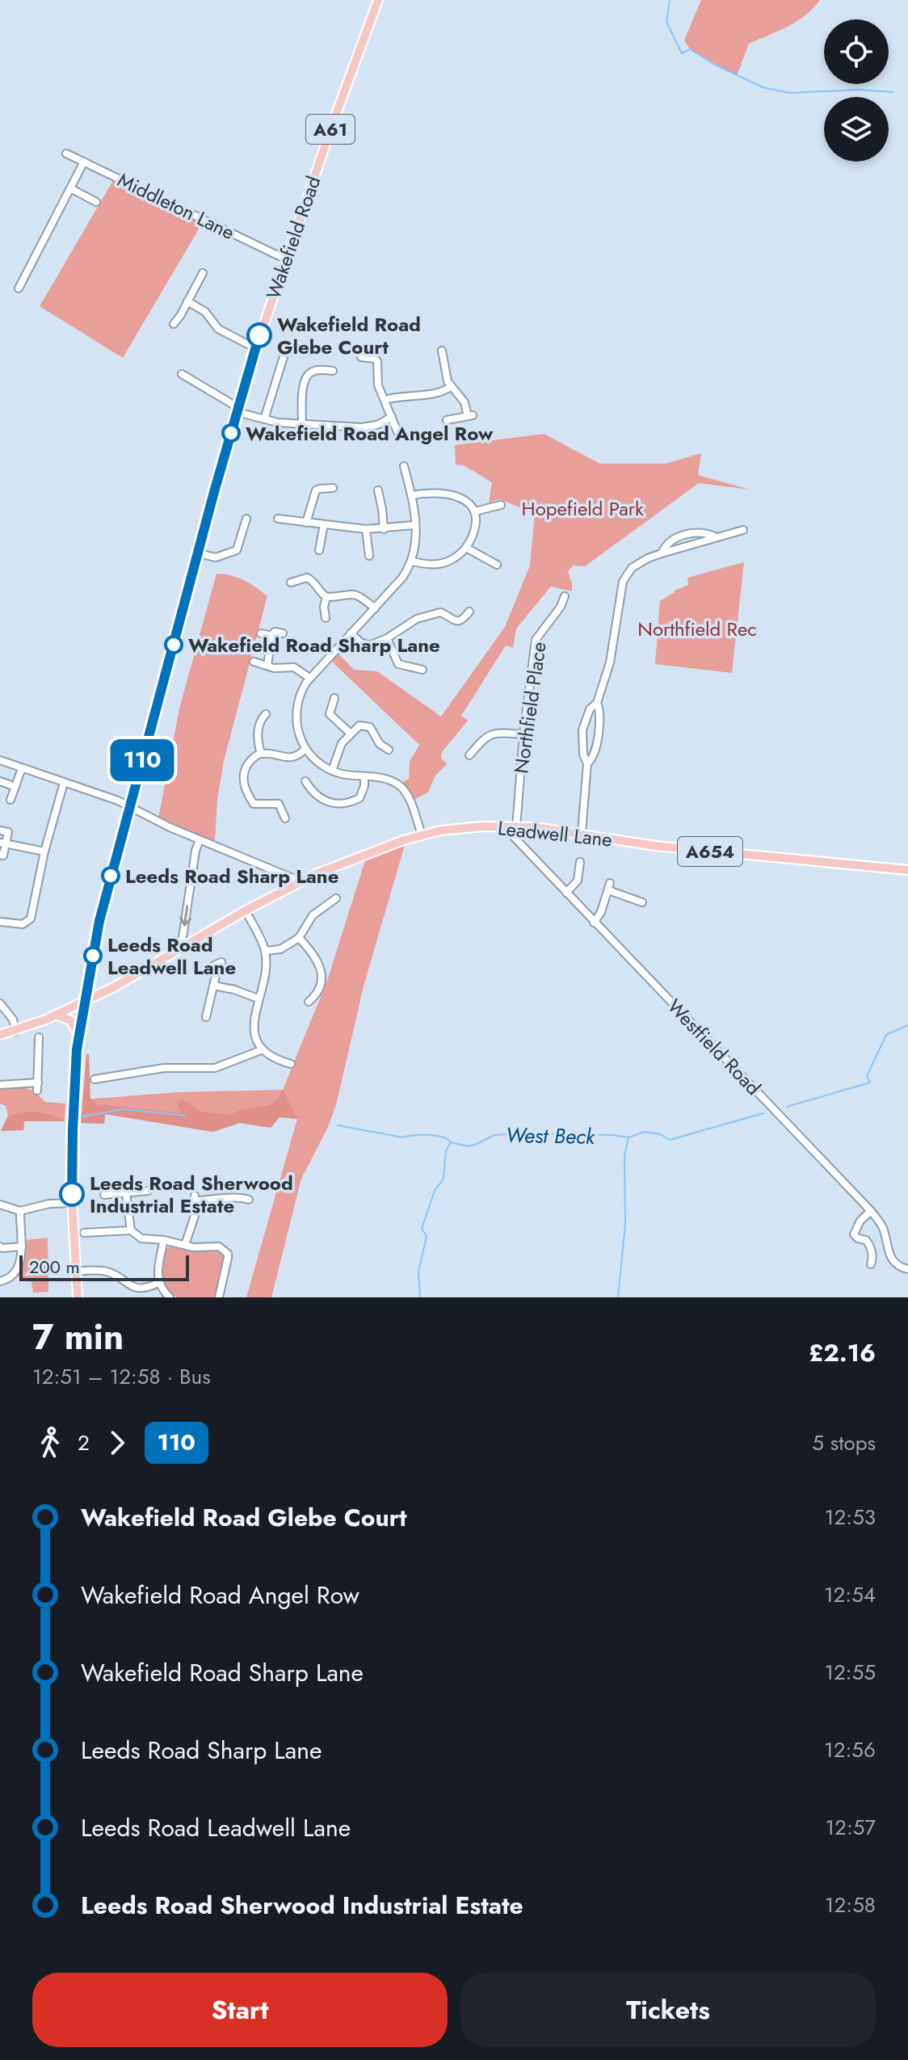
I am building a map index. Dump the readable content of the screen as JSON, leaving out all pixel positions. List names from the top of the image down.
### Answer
{
  "streets": {
    "main road": [
      "A61",
      "Wakefield Road",
      "Leadwell Lane",
      "A654"
    ],
    "street": ["Middleton Lane", "Northfield Place", "Westfield Road"]
  },
  "crossings": [
    ["A61", "Wakefield Road"],
    ["A61", "Leadwell Lane"],
    ["A61", "A654"],
    ["Middleton Lane", "Wakefield Road"],
    ["Northfield Place", "Leadwell Lane"],
    ["Northfield Place", "Westfield Road"],
    ["Leadwell Lane", "A654"],
    ["Leadwell Lane", "Westfield Road"]
  ],
  "water": ["West Beck"],
  "parks": ["Hopefield Park", "Northfield Rec"],
  "places": [
    "Wakefield Road Glebe Court",
    "Wakefield Road Angel Row",
    "Wakefield Road Sharp Lane",
    "Leeds Road Sharp Lane",
    "Leeds Road Leadwell Lane",
    "Leeds Road Sherwood Industrial Estate"
  ],
  "lines": ["bus line 110"],
  "scale_bar": "200 m",
  "page": {
    "on_map": "110",
    "scale": "200 m",
    "heading": ["7 min", "12:51 – 12:58 · Bus", "£2.16"],
    "legs": ["2", "110", "5 stops"],
    "list": [
      {
        "name": "Wakefield Road Glebe Court",
        "value": "12:53"
      },
      {
        "name": "Wakefield Road Angel Row",
        "value": "12:54"
      },
      {
        "name": "Wakefield Road Sharp Lane",
        "value": "12:55"
      },
      {
        "name": "Leeds Road Sharp Lane",
        "value": "12:56"
      },
      {
        "name": "Leeds Road Leadwell Lane",
        "value": "12:57"
      },
      {
        "name": "Leeds Road Sherwood Industrial Estate",
        "value": "12:58"
      }
    ],
    "buttons": ["Start", "Tickets"]
  }
}
